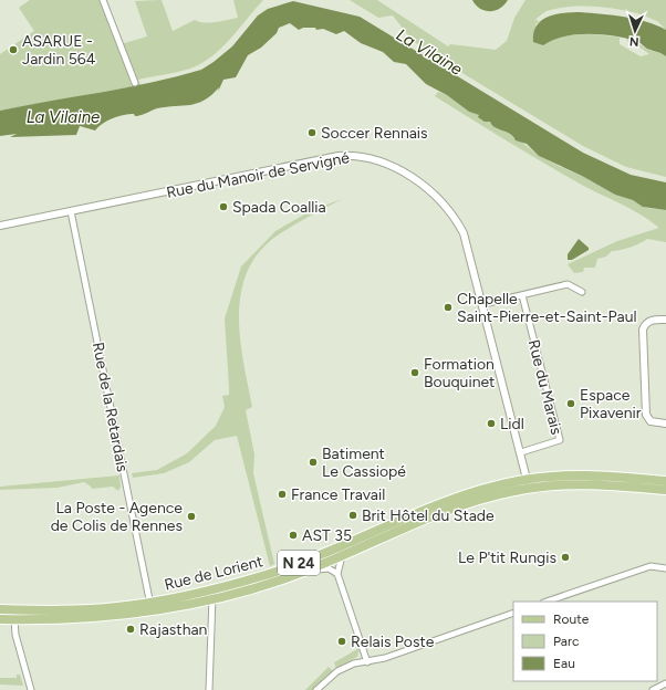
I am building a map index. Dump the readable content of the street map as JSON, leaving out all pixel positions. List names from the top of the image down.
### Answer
{
  "streets": {
    "main road": ["N 24", "Rue de Lorient"],
    "street": ["Rue du Manoir de Servigné", "Rue du Marais", "Rue de la Retardais"]
  },
  "crossings": [
    ["Rue du Manoir de Servigné", "Rue du Marais"],
    ["Rue du Manoir de Servigné", "Rue de la Retardais"],
    ["Rue du Manoir de Servigné", "Rue de Lorient"],
    ["Rue de la Retardais", "Rue de Lorient"]
  ],
  "water": ["La Vilaine"],
  "places": [
    "ASARUE - Jardin 564",
    "Soccer Rennais",
    "Spada Coallia",
    "Chapelle Saint-Pierre-et-Saint-Paul",
    "Formation Bouquinet",
    "Espace Pixavenir",
    "Lidl",
    "Batiment Le Cassiopé",
    "France Travail",
    "Brit Hôtel du Stade",
    "La Poste - Agence de Colis de Rennes",
    "AST 35",
    "Le P'tit Rungis",
    "Rajasthan",
    "Relais Poste"
  ],
  "legend": ["Route", "Parc", "Eau"],
  "north": "bottom"
}
